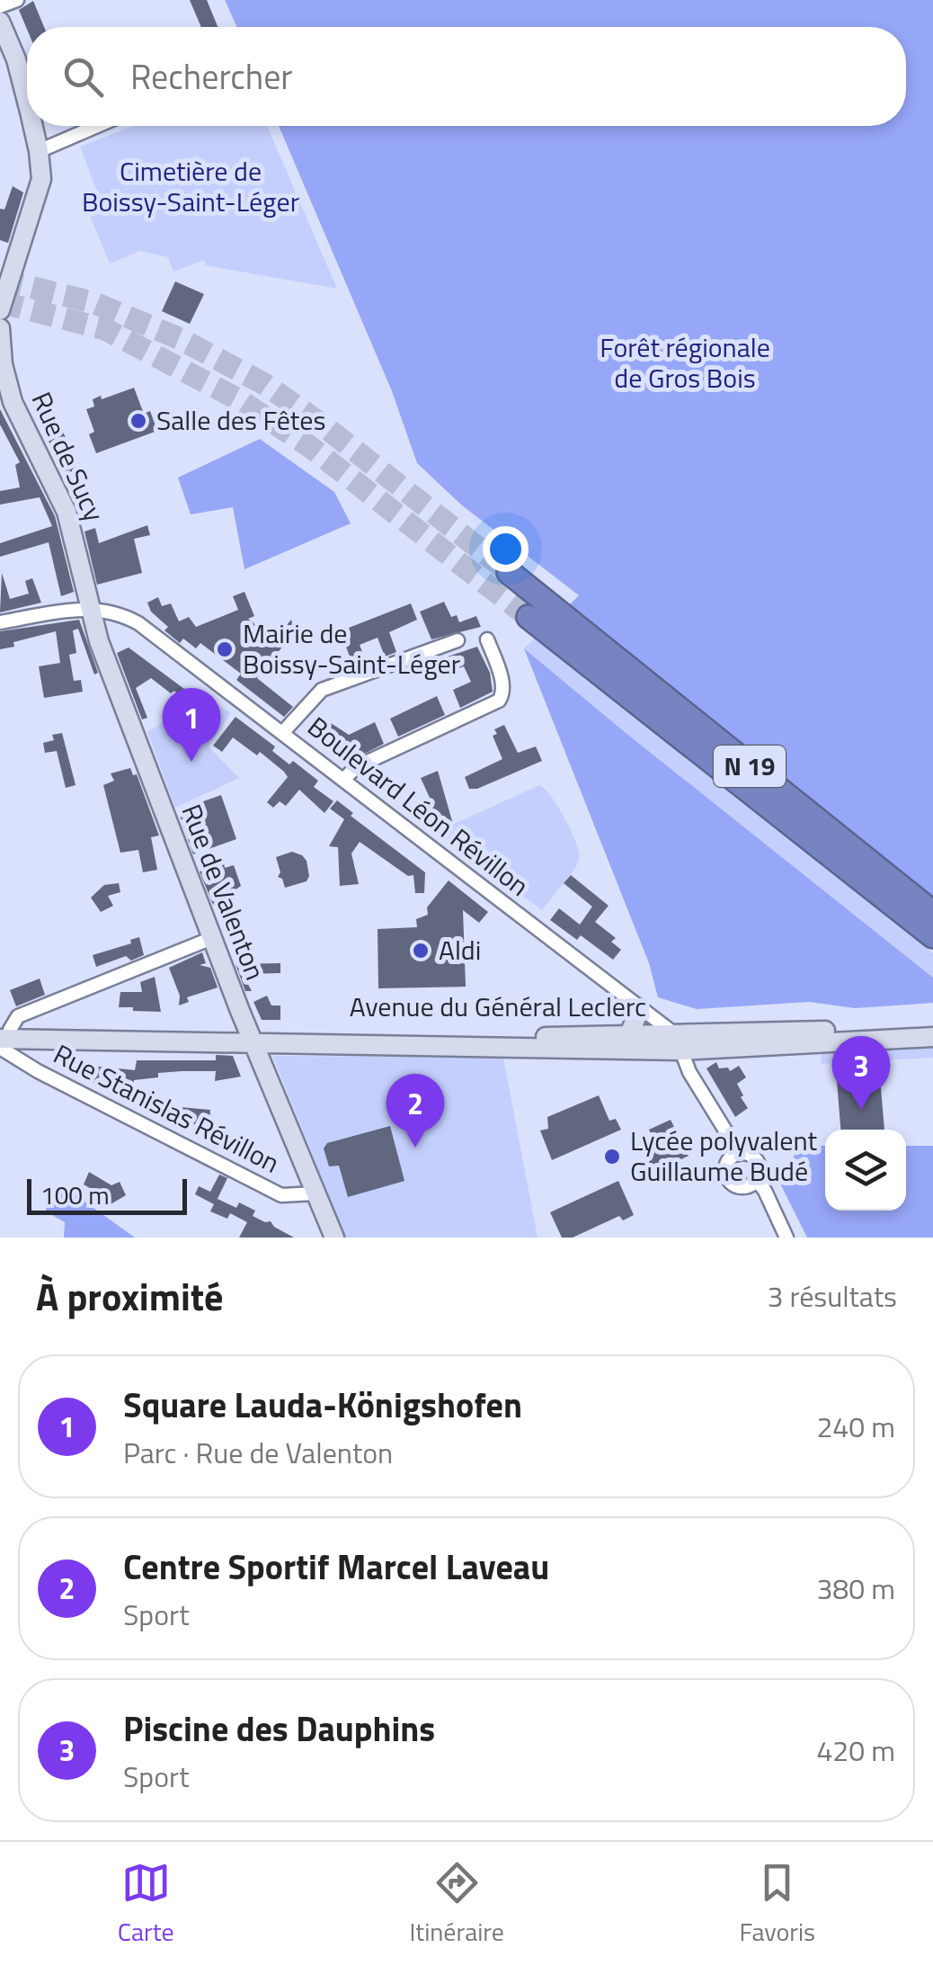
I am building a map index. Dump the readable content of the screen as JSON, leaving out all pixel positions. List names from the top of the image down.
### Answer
{
  "streets": {
    "highway": ["N 19"],
    "main road": ["Rue de Sucy", "Rue de Valenton", "Avenue du Général Leclerc"],
    "street": ["Boulevard Léon Révillon", "Rue Stanislas Révillon"]
  },
  "crossings": [
    ["Rue de Sucy", "Boulevard Léon Révillon"],
    ["Rue de Sucy", "Rue de Valenton"],
    ["Boulevard Léon Révillon", "Rue de Valenton"],
    ["Boulevard Léon Révillon", "Avenue du Général Leclerc"],
    ["Rue de Valenton", "Avenue du Général Leclerc"],
    ["Rue de Valenton", "Rue Stanislas Révillon"]
  ],
  "parks": ["Cimetière de Boissy-Saint-Léger", "Forêt régionale de Gros Bois"],
  "places": [
    "Salle des Fêtes",
    "Mairie de Boissy-Saint-Léger",
    "Aldi",
    "Lycée polyvalent Guillaume Budé"
  ],
  "scale_bar": "100 m",
  "page": {
    "search": "Rechercher",
    "pins": ["1", "3", "2"],
    "scale": "100 m",
    "heading": ["À proximité", "3 résultats"],
    "list": [
      {
        "mark": "1",
        "name": "Square Lauda-Königshofen",
        "note": "Parc · Rue de Valenton",
        "value": "240 m"
      },
      {
        "mark": "2",
        "name": "Centre Sportif Marcel Laveau",
        "note": "Sport",
        "value": "380 m"
      },
      {
        "mark": "3",
        "name": "Piscine des Dauphins",
        "note": "Sport",
        "value": "420 m"
      }
    ],
    "nav": ["Carte", "Itinéraire", "Favoris"]
  }
}
